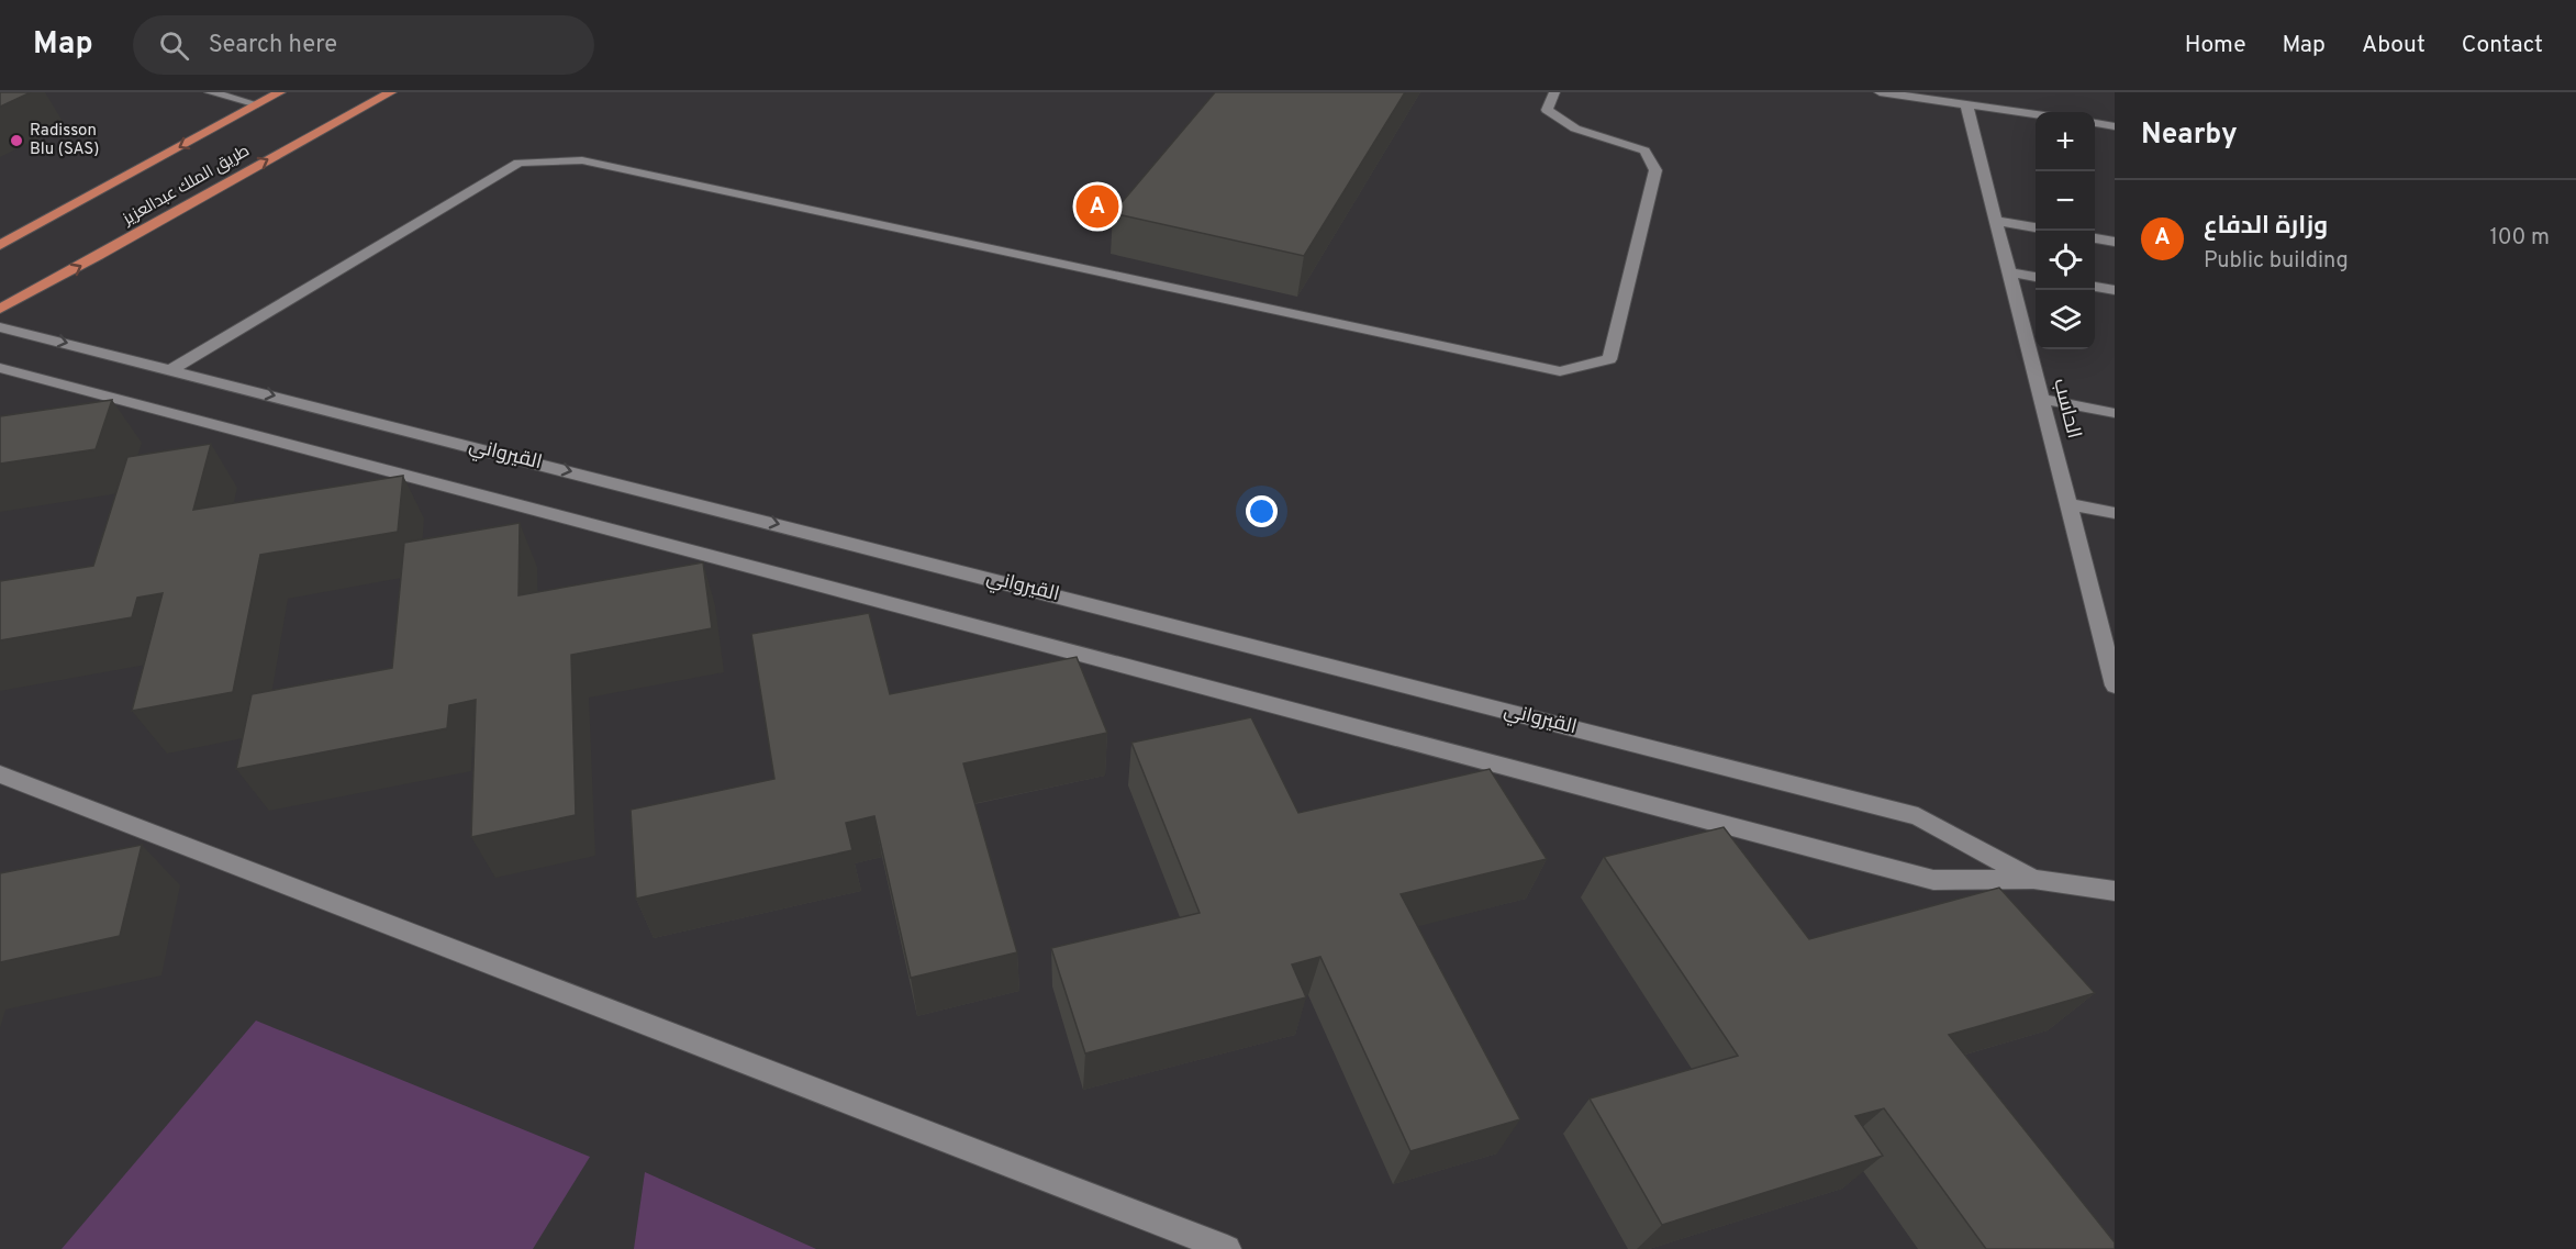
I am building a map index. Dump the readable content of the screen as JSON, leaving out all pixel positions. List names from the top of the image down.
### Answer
{
  "streets": {
    "main road": ["طريق الملك عبدالعزيز"],
    "street": ["الحاسب", "القيرواني"]
  },
  "places": ["Radisson Blu (SAS)"],
  "page": {
    "header": "Map",
    "search": "Search here",
    "nav": [
      "Home",
      "Map",
      "About",
      "Contact"
    ],
    "heading": "Nearby",
    "map_buttons": ["+", "−"],
    "list": [
      {
        "mark": "A",
        "name": "وزارة الدفاع",
        "note": "Public building",
        "value": "100 m"
      }
    ],
    "pins": "A"
  }
}
